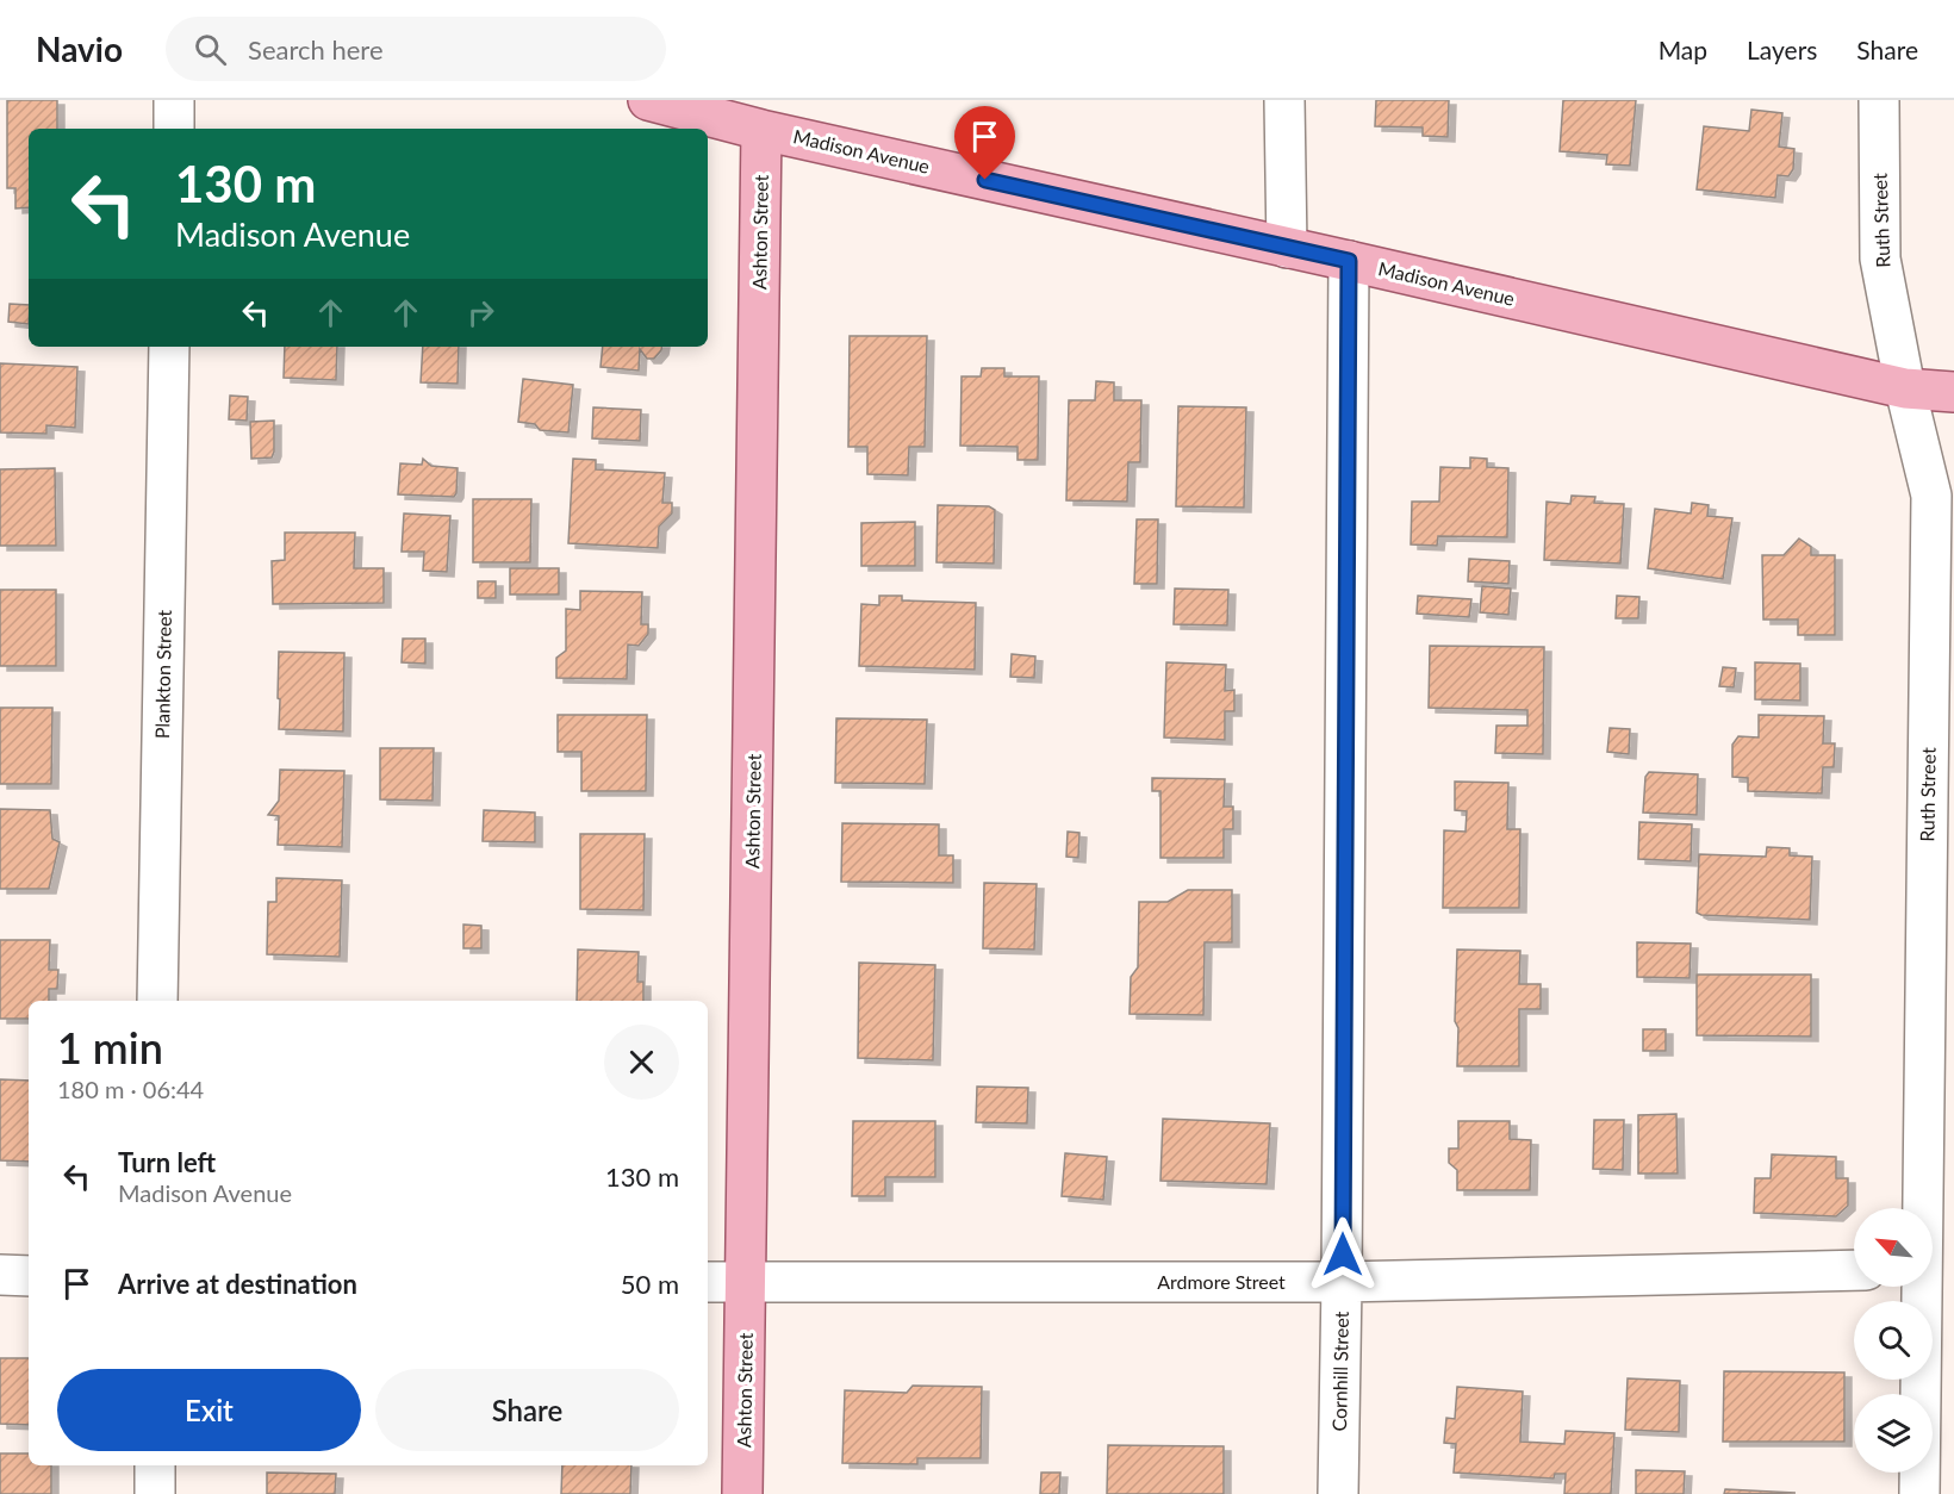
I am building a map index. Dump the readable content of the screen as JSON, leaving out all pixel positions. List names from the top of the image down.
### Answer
{
  "streets": {
    "main road": ["Madison Avenue", "Ashton Street"],
    "street": [
      "Ruth Street",
      "Plankton Street",
      "Ardmore Street",
      "Cornhill Street"
    ]
  },
  "crossings": [
    ["Madison Avenue", "Ruth Street"],
    ["Madison Avenue", "Ashton Street"],
    ["Madison Avenue", "Cornhill Street"],
    ["Ashton Street", "Ardmore Street"],
    ["Ardmore Street", "Cornhill Street"]
  ],
  "north": "top left",
  "page": {
    "header": "Navio",
    "search": "Search here",
    "nav": ["Map", "Layers", "Share"],
    "turn": ["130 m", "Madison Avenue"],
    "heading": ["1 min", "180 m · 06:44"],
    "list": [
      {
        "name": "Turn left",
        "note": "Madison Avenue",
        "value": "130 m"
      },
      {
        "name": "Arrive at destination",
        "value": "50 m"
      }
    ],
    "buttons": ["Exit", "Share"]
  }
}
